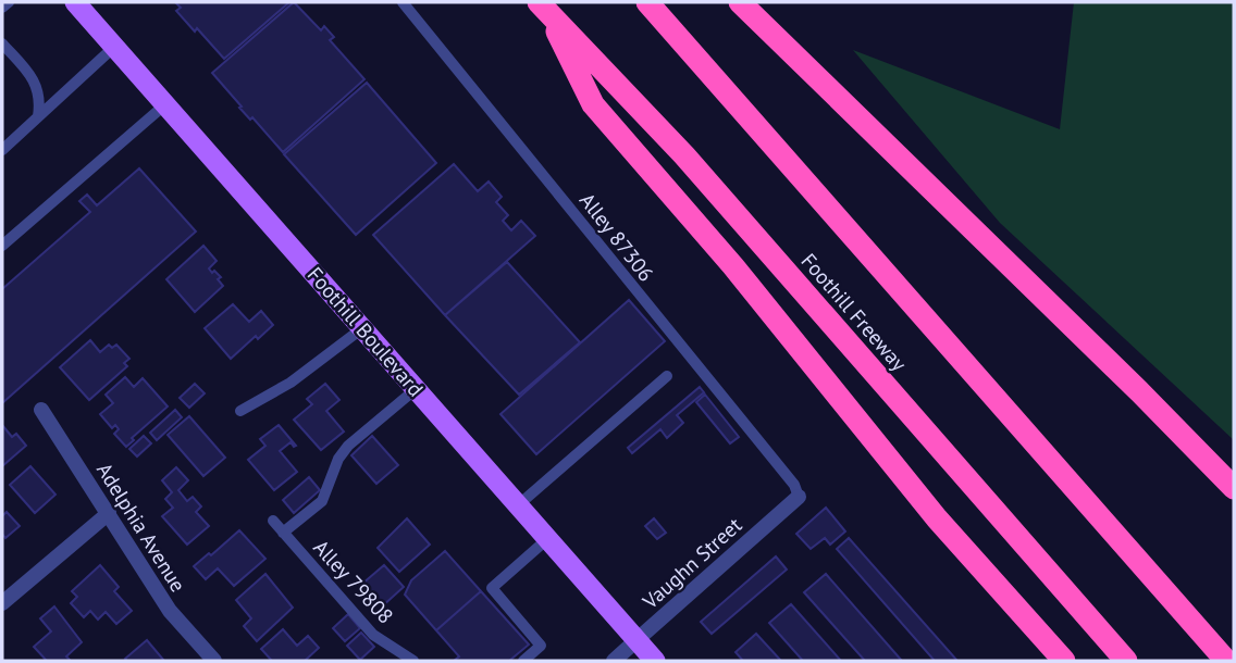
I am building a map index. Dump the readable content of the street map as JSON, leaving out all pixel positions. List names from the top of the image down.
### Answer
{
  "streets": {
    "highway": ["Foothill Freeway"],
    "main road": ["Foothill Boulevard"],
    "street": ["Adelphia Avenue", "Vaughn Street"],
    "lane": ["Alley 87306", "Alley 79808"]
  },
  "crossings": [
    ["Alley 87306", "Vaughn Street"],
    ["Foothill Boulevard", "Vaughn Street"]
  ]
}
